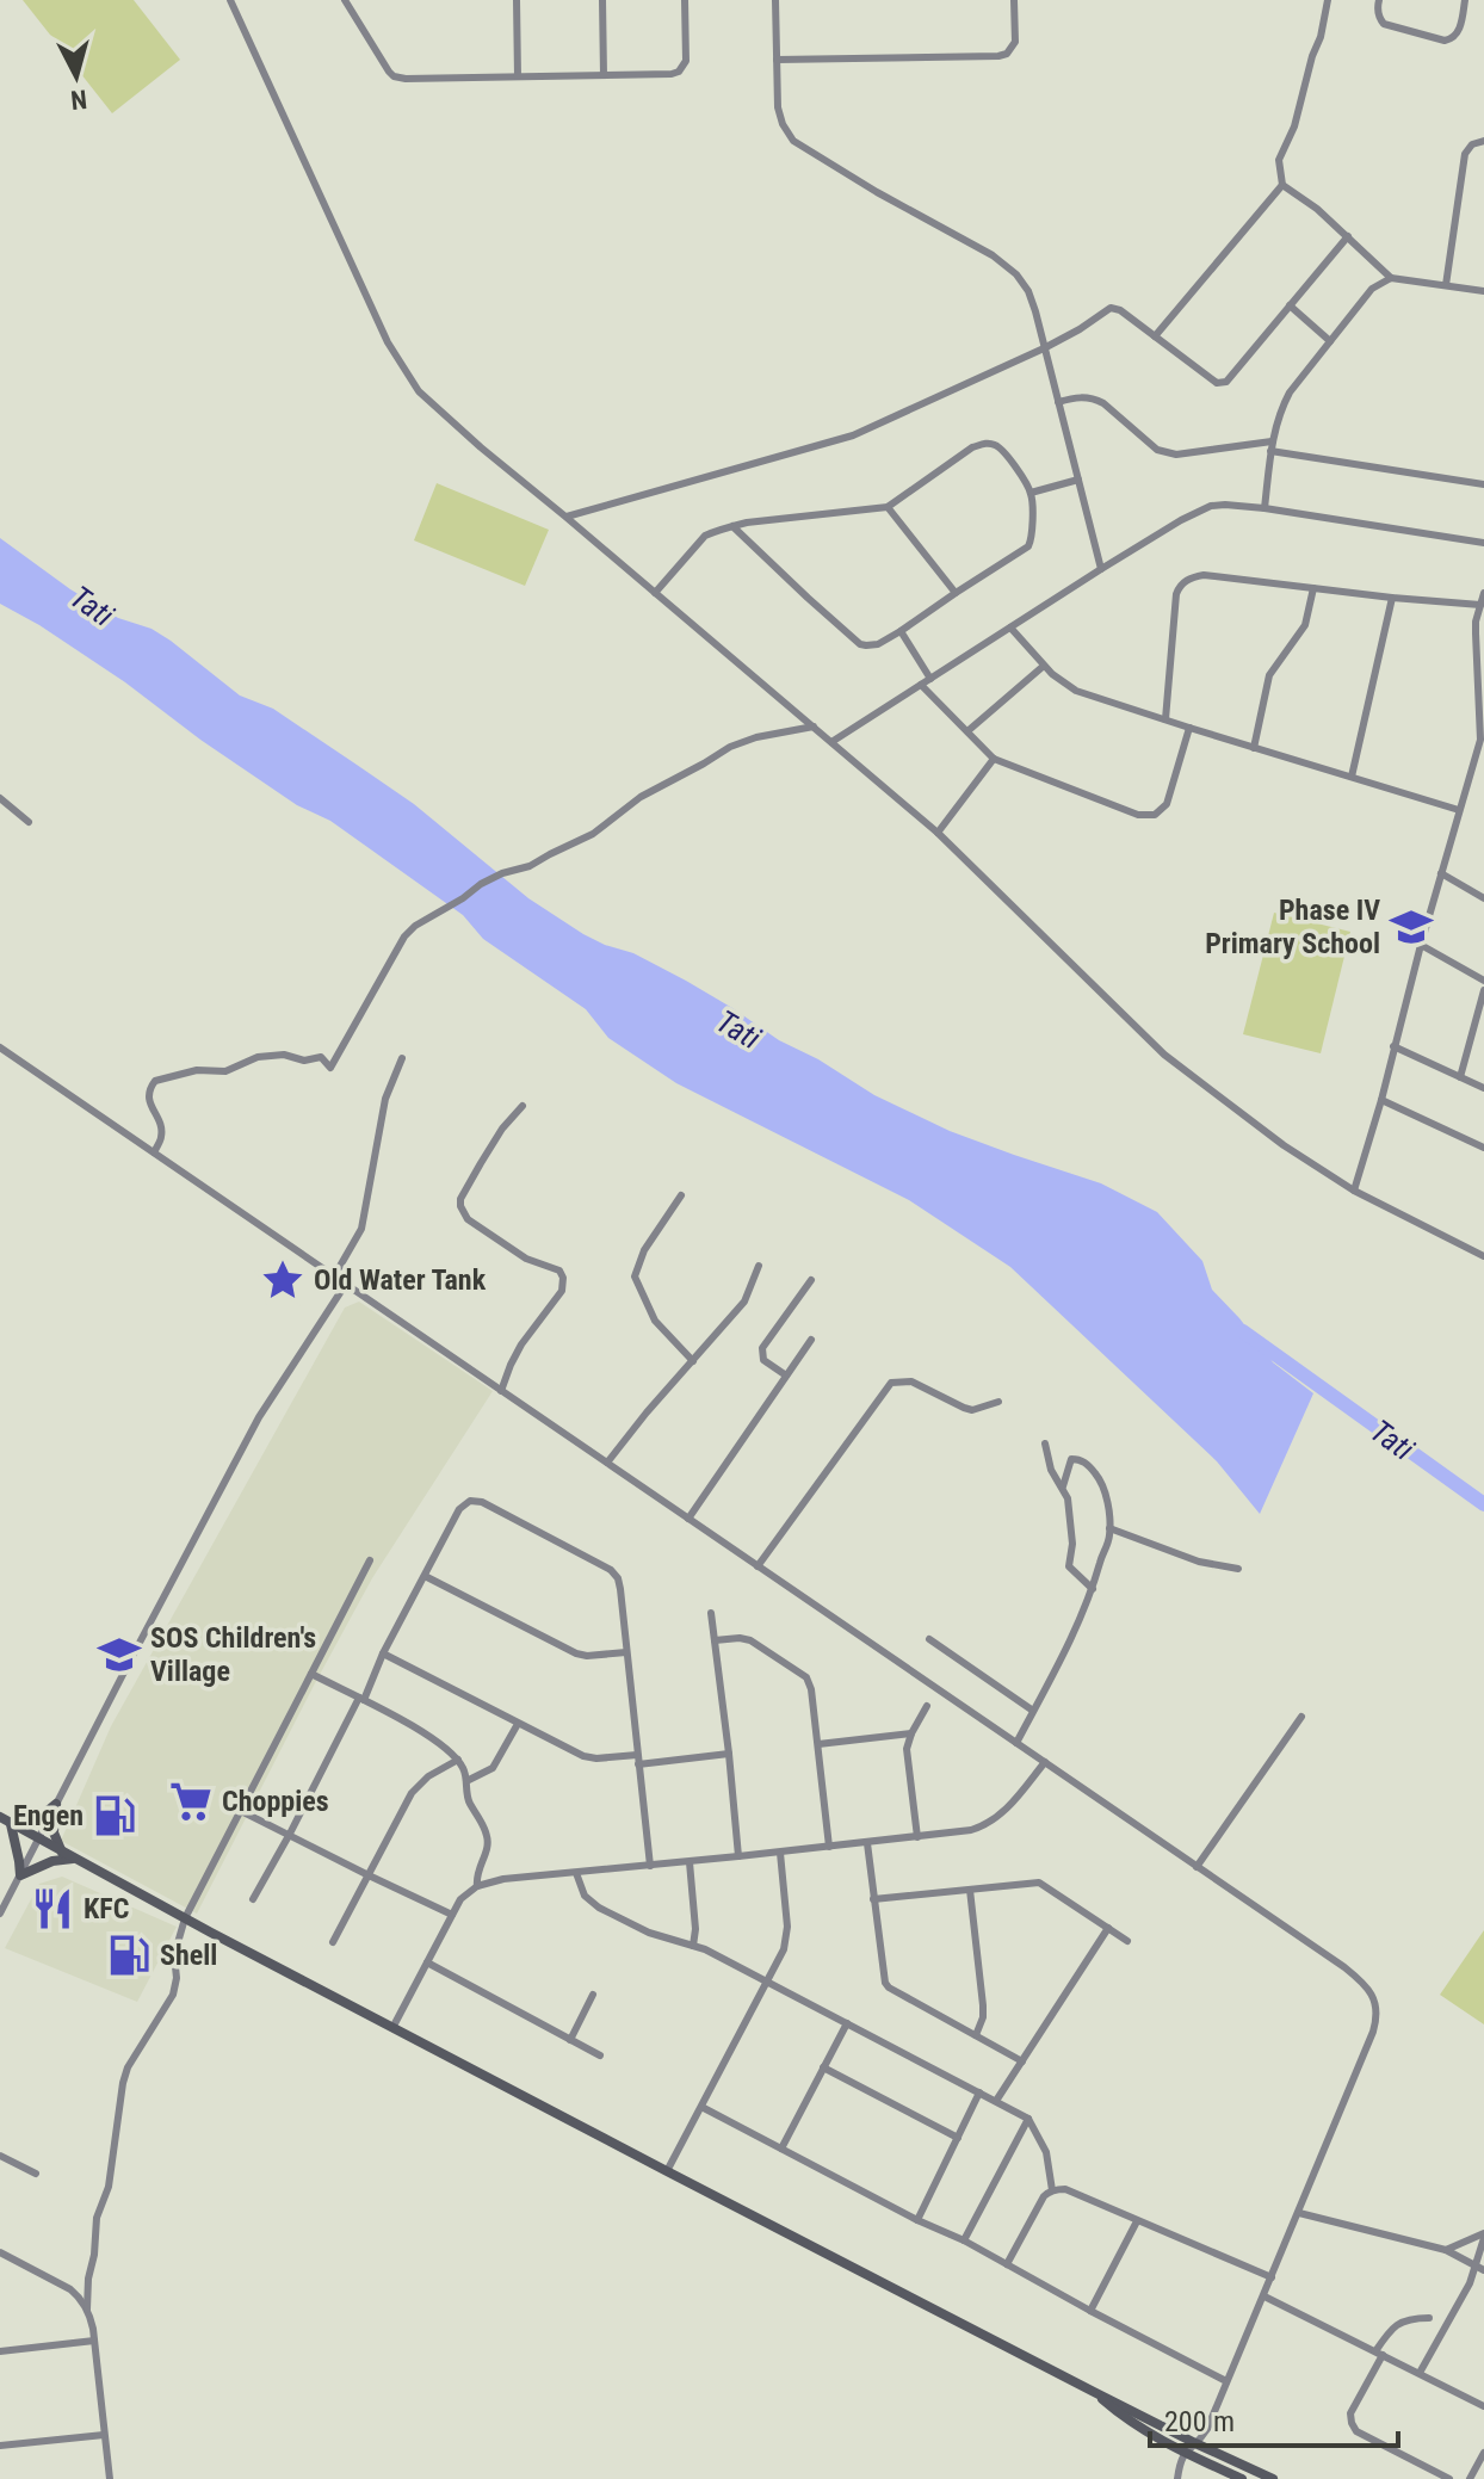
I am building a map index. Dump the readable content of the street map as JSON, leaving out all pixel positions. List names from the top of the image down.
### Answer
{
  "water": ["Tati"],
  "places": {
    "school or university": ["Phase IV Primary School", "SOS Children's Village"],
    "place": ["Old Water Tank"],
    "supermarket": ["Choppies"],
    "fuel station": ["Engen", "Shell"],
    "restaurant": ["KFC"]
  },
  "scale_bar": "200 m",
  "north": "bottom"
}
